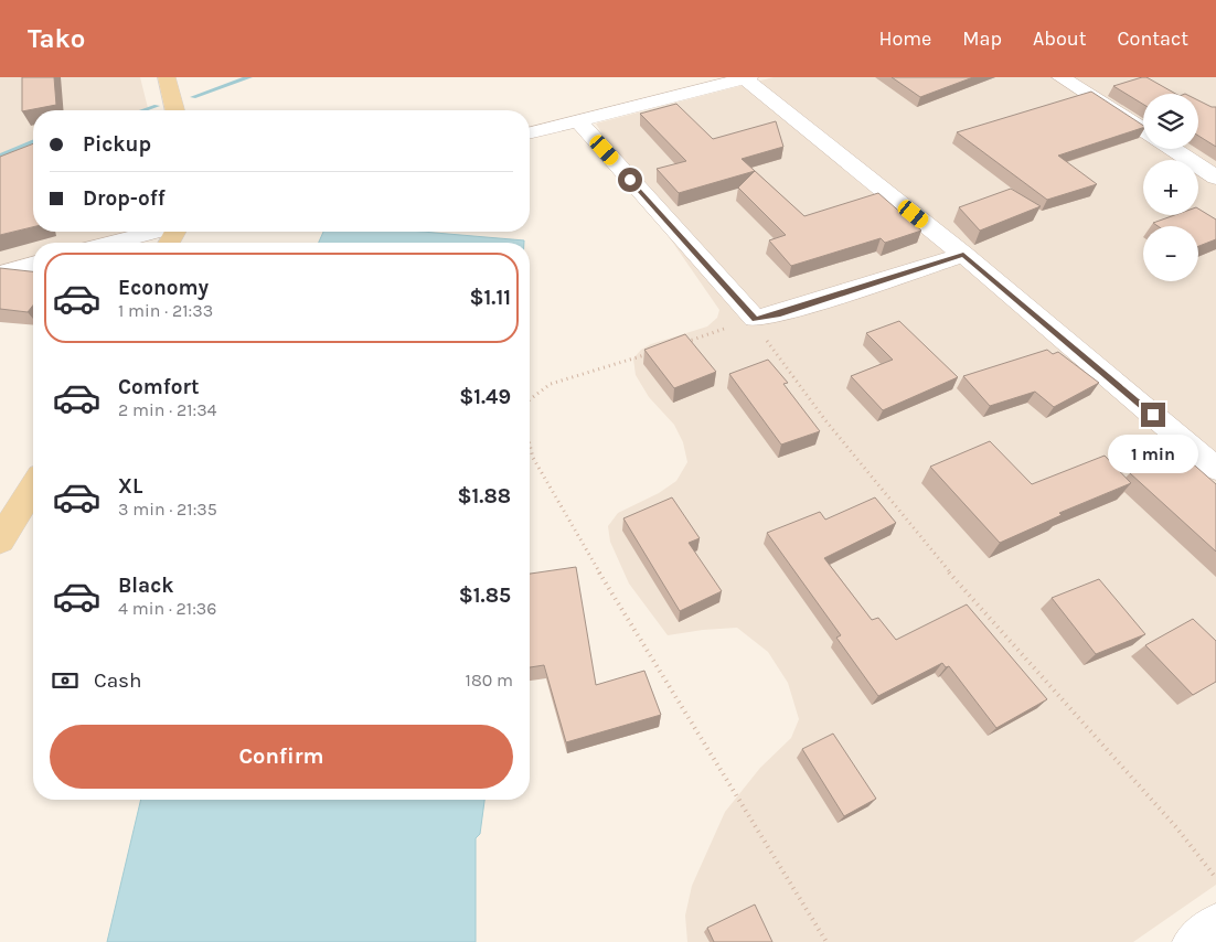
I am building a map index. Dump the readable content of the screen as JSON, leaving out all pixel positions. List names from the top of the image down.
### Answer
{
  "page": {
    "header": "Tako",
    "nav": [
      "Home",
      "Map",
      "About",
      "Contact"
    ],
    "map_buttons": ["+", "−"],
    "banner": ["Pickup", "Drop-off"],
    "list": [
      {
        "name": "Economy",
        "note": "1 min · 21:33",
        "value": "$1.11"
      },
      {
        "name": "Comfort",
        "note": "2 min · 21:34",
        "value": "$1.49"
      },
      {
        "name": "XL",
        "note": "3 min · 21:35",
        "value": "$1.88"
      },
      {
        "name": "Black",
        "note": "4 min · 21:36",
        "value": "$1.85"
      }
    ],
    "bubble": "1 min",
    "pay": ["Cash", "180 m"],
    "buttons": "Confirm"
  }
}
